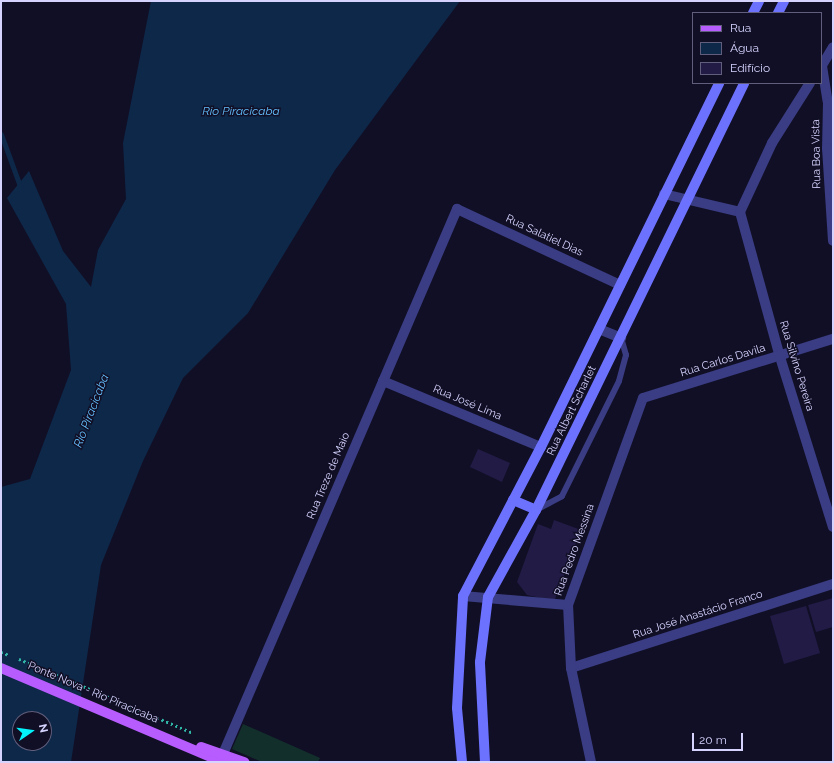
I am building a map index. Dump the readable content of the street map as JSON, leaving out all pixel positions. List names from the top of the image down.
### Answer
{
  "streets": {
    "main road": ["Rua Albert Scharlet", "Ponte Nova - Rio Piracicaba"],
    "street": [
      "Rua Boa Vista",
      "Rua Salatiel Dias",
      "Rua Carlos Davila",
      "Rua Silvino Pereira",
      "Rua José Lima",
      "Rua Treze de Maio",
      "Rua Pedro Messina",
      "Rua José Anastácio Franco"
    ]
  },
  "crossings": [
    ["Rua Salatiel Dias", "Rua Albert Scharlet"],
    ["Rua Salatiel Dias", "Rua Treze de Maio"],
    ["Rua Carlos Davila", "Rua Silvino Pereira"],
    ["Rua Carlos Davila", "Rua Pedro Messina"],
    ["Rua José Lima", "Rua Albert Scharlet"],
    ["Rua José Lima", "Rua Treze de Maio"],
    ["Rua Treze de Maio", "Ponte Nova - Rio Piracicaba"],
    ["Rua Pedro Messina", "Rua José Anastácio Franco"]
  ],
  "water": ["Rio Piracicaba"],
  "legend": ["Rua", "Água", "Edifício"],
  "scale_bar": "20 m",
  "north": "right"
}
